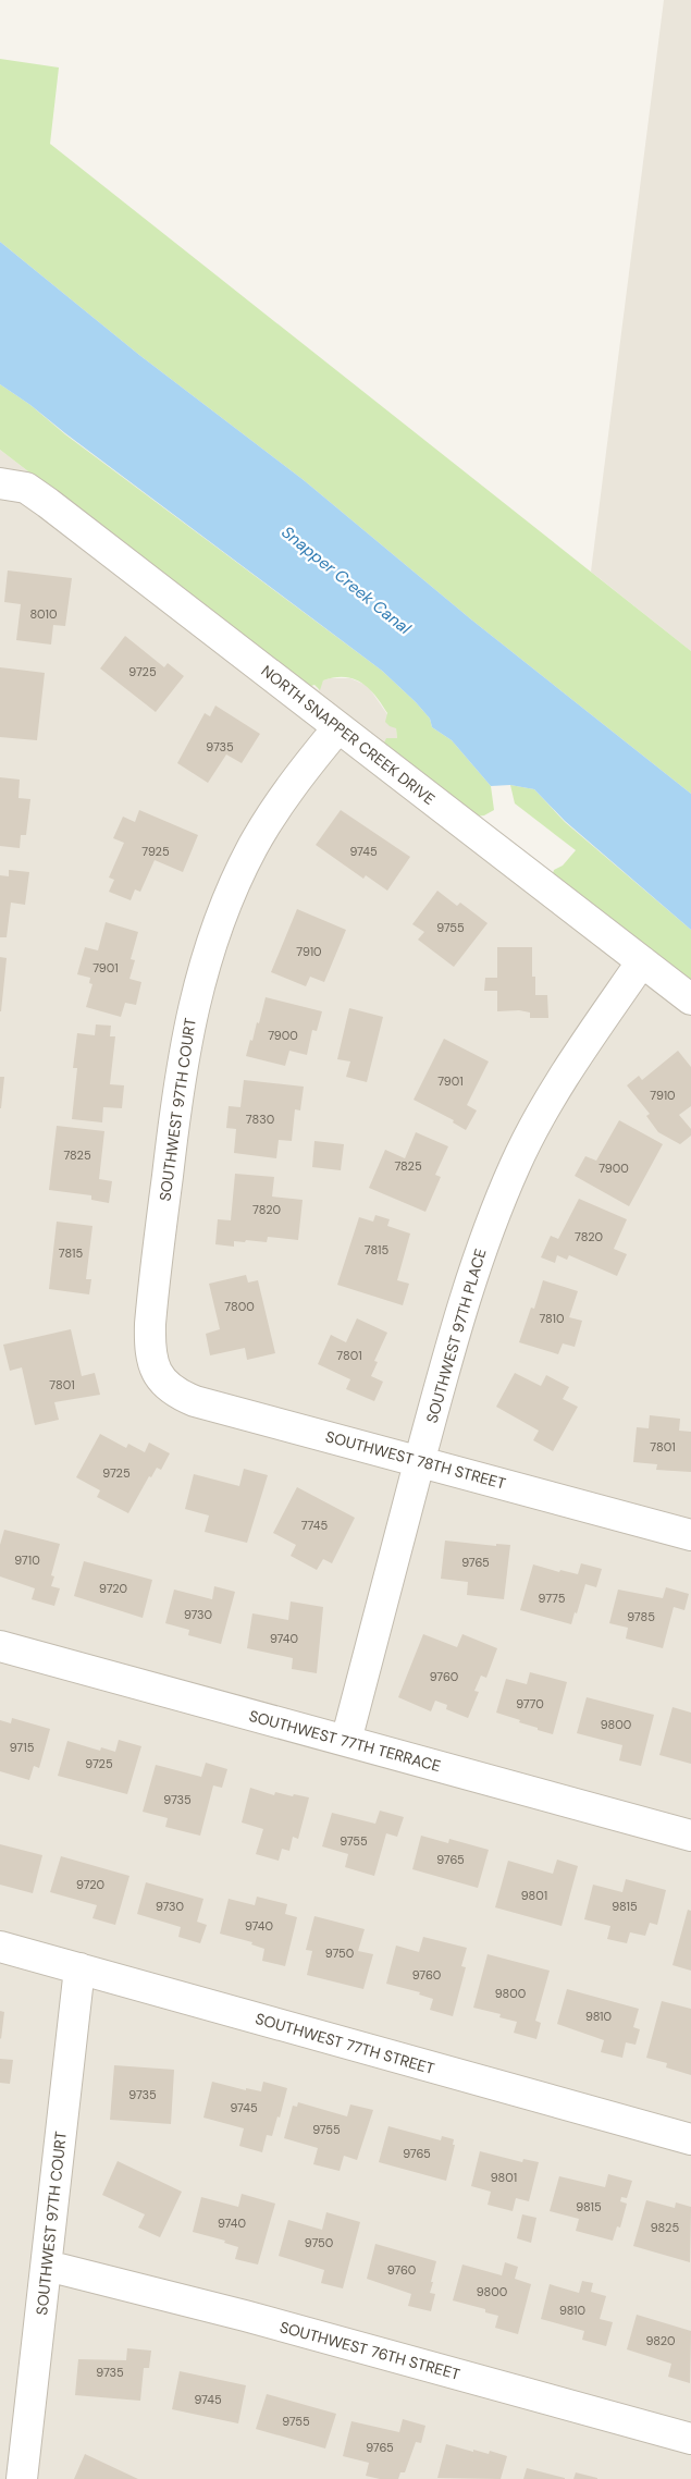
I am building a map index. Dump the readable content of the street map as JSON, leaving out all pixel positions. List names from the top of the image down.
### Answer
{
  "streets": {
    "street": [
      "NORTH SNAPPER CREEK DRIVE",
      "SOUTHWEST 97TH COURT",
      "SOUTHWEST 97TH PLACE",
      "SOUTHWEST 78TH STREET",
      "SOUTHWEST 77TH TERRACE",
      "SOUTHWEST 77TH STREET",
      "SOUTHWEST 76TH STREET"
    ]
  },
  "crossings": [
    ["NORTH SNAPPER CREEK DRIVE", "SOUTHWEST 97TH COURT"],
    ["NORTH SNAPPER CREEK DRIVE", "SOUTHWEST 97TH PLACE"],
    ["SOUTHWEST 97TH COURT", "SOUTHWEST 78TH STREET"],
    ["SOUTHWEST 97TH COURT", "SOUTHWEST 77TH STREET"],
    ["SOUTHWEST 97TH COURT", "SOUTHWEST 76TH STREET"],
    ["SOUTHWEST 97TH PLACE", "SOUTHWEST 78TH STREET"],
    ["SOUTHWEST 97TH PLACE", "SOUTHWEST 77TH TERRACE"]
  ],
  "water": ["Snapper Creek Canal"],
  "house_numbers": [
    "8010",
    "9725",
    "9735",
    "7925",
    "9745",
    "9755",
    "7910",
    "7901",
    "7900",
    "7901",
    "7910",
    "7830",
    "7825",
    "7825",
    "7900",
    "7820",
    "7820",
    "7815",
    "7815",
    "7800",
    "7810",
    "7801",
    "7801",
    "7801",
    "9725",
    "7745",
    "9710",
    "9765",
    "9720",
    "9775",
    "9730",
    "9785",
    "9740",
    "9760",
    "9770",
    "9800",
    "9715",
    "9725",
    "9735",
    "9755",
    "9765",
    "9720",
    "9801",
    "9730",
    "9815",
    "9740",
    "9750",
    "9760",
    "9800",
    "9810",
    "9735",
    "9745",
    "9755",
    "9765",
    "9801",
    "9815",
    "9740",
    "9825",
    "9750",
    "9760",
    "9800",
    "9810",
    "9820",
    "9735",
    "9745",
    "9755",
    "9765"
  ]
}
